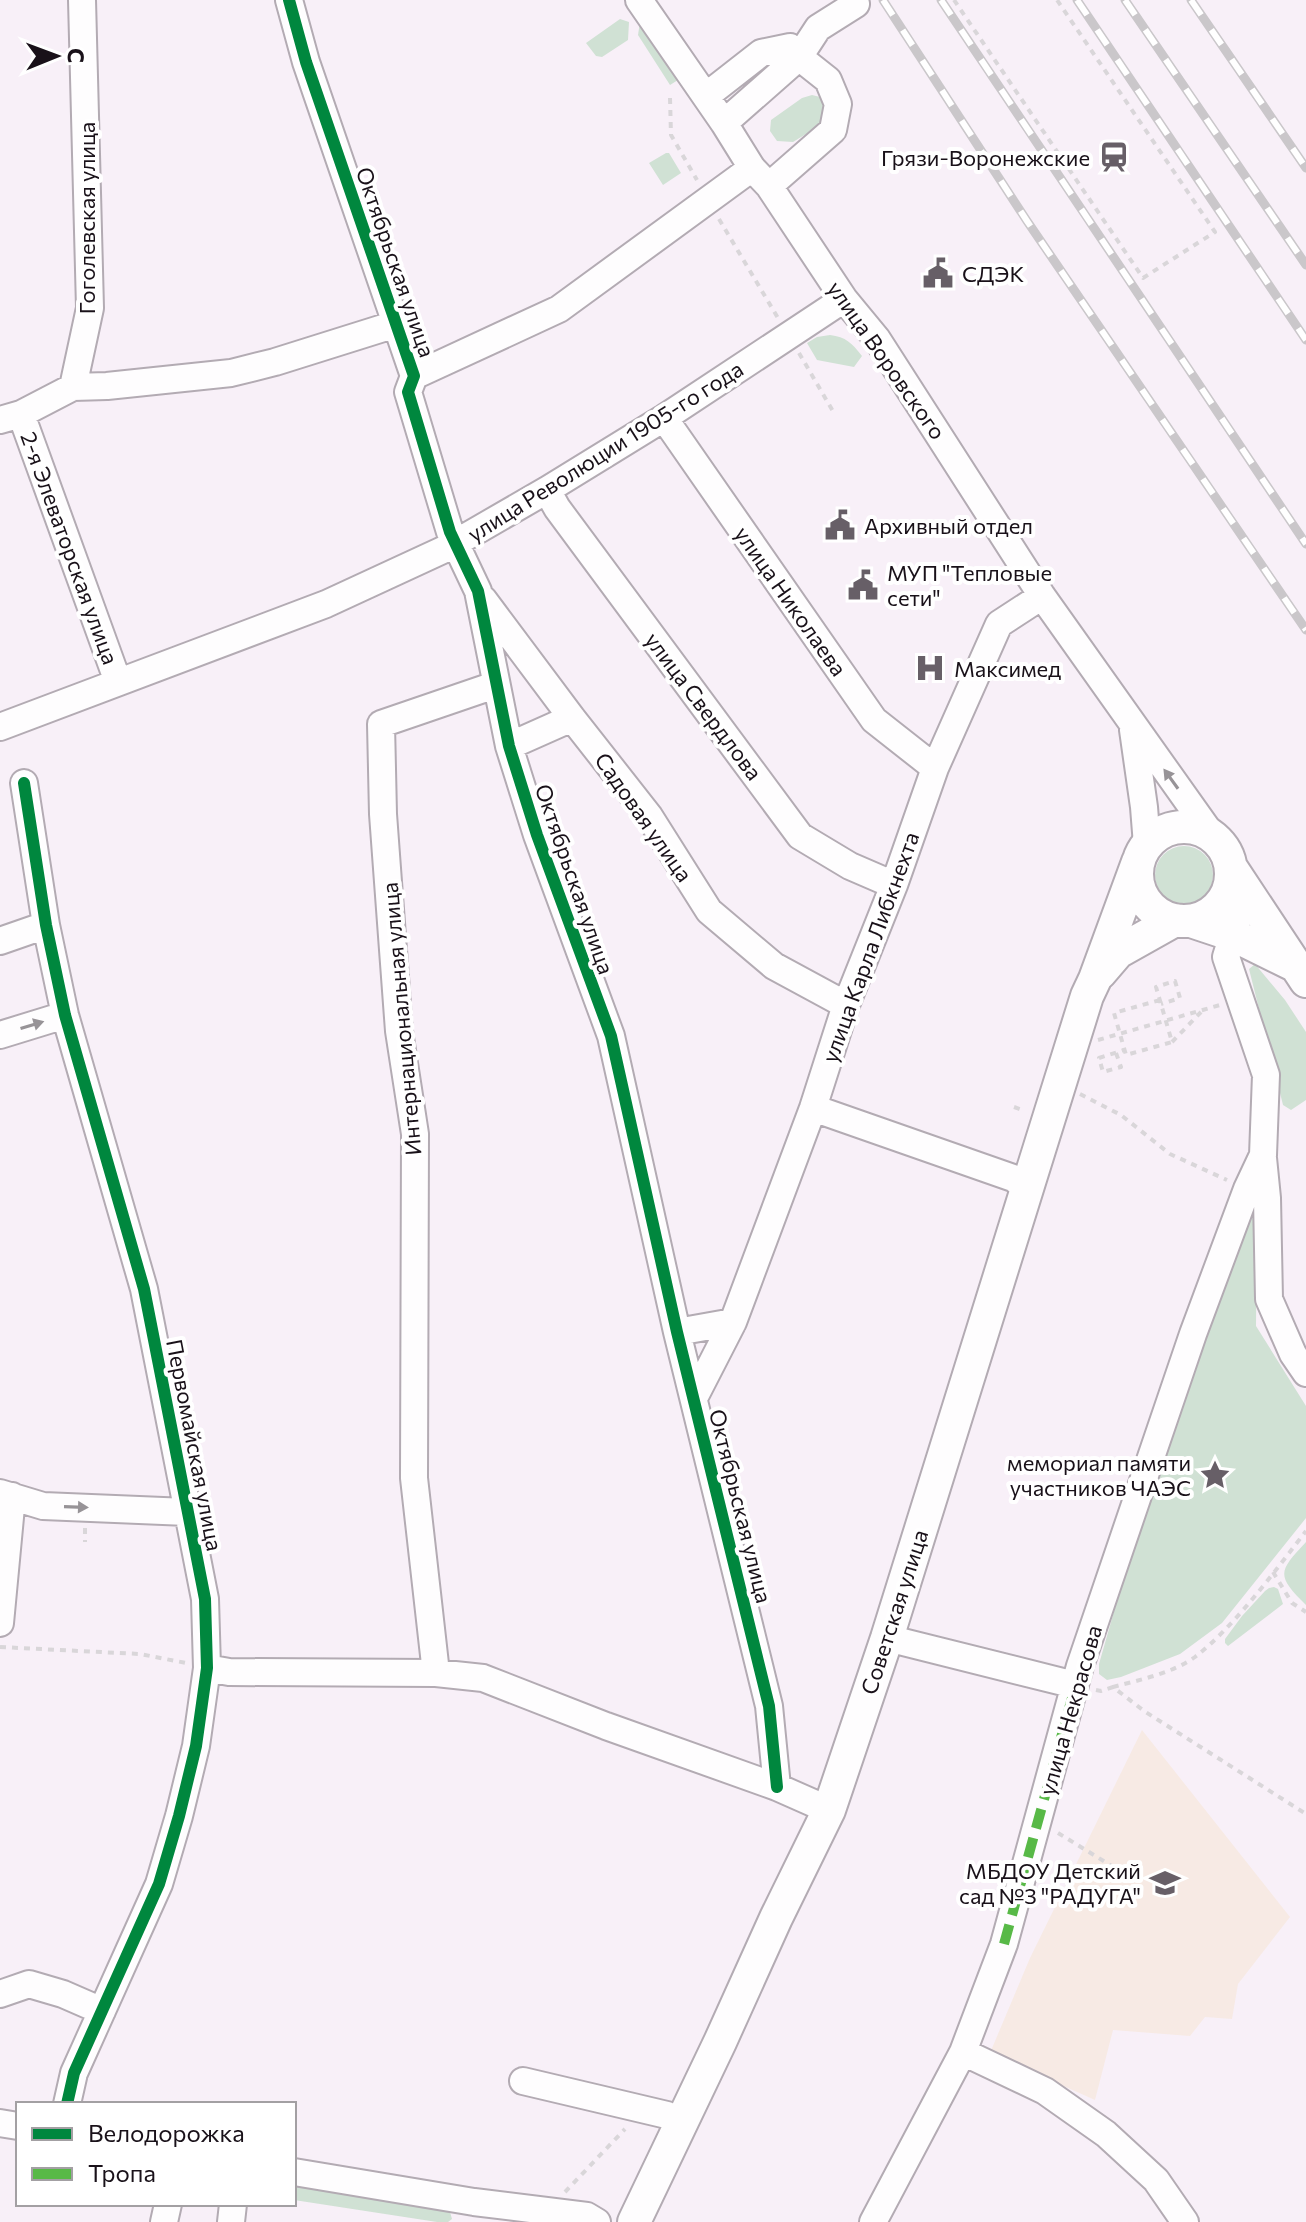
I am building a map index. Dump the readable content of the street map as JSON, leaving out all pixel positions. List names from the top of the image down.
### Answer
{
  "streets": {
    "main road": ["Советская улица"],
    "street": [
      "Гоголевская улица",
      "Октябрьская улица",
      "улица Воровского",
      "улица Революции 1905-го года",
      "2-я Элеваторская улица",
      "улица Николаева",
      "улица Свердлова",
      "Садовая улица",
      "улица Карла Либкнехта",
      "Интернациональная улица",
      "Первомайская улица",
      "улица Некрасова"
    ]
  },
  "crossings": [
    ["Октябрьская улица", "улица Революции 1905-го года"],
    ["Октябрьская улица", "Садовая улица"],
    ["Октябрьская улица", "улица Карла Либкнехта"],
    ["Октябрьская улица", "Интернациональная улица"],
    ["улица Воровского", "улица Революции 1905-го года"],
    ["улица Воровского", "улица Карла Либкнехта"],
    ["улица Воровского", "Советская улица"],
    ["улица Воровского", "улица Некрасова"],
    ["улица Революции 1905-го года", "2-я Элеваторская улица"],
    ["улица Революции 1905-го года", "улица Николаева"],
    ["улица Революции 1905-го года", "улица Свердлова"],
    ["улица Николаева", "улица Карла Либкнехта"],
    ["улица Свердлова", "улица Карла Либкнехта"],
    ["Садовая улица", "улица Карла Либкнехта"],
    ["Советская улица", "улица Некрасова"]
  ],
  "places": {
    "station": ["Грязи-Воронежские"],
    "public building": ["СДЭК", "Архивный отдел", "МУП \"Тепловые сети\""],
    "hospital": ["Максимед"],
    "place": ["мемориал памяти участников ЧАЭС"],
    "school or university": ["МБДОУ Детский сад №3 \"РАДУГА\""]
  },
  "legend": ["Велодорожка", "Тропа"],
  "north": "right"
}
